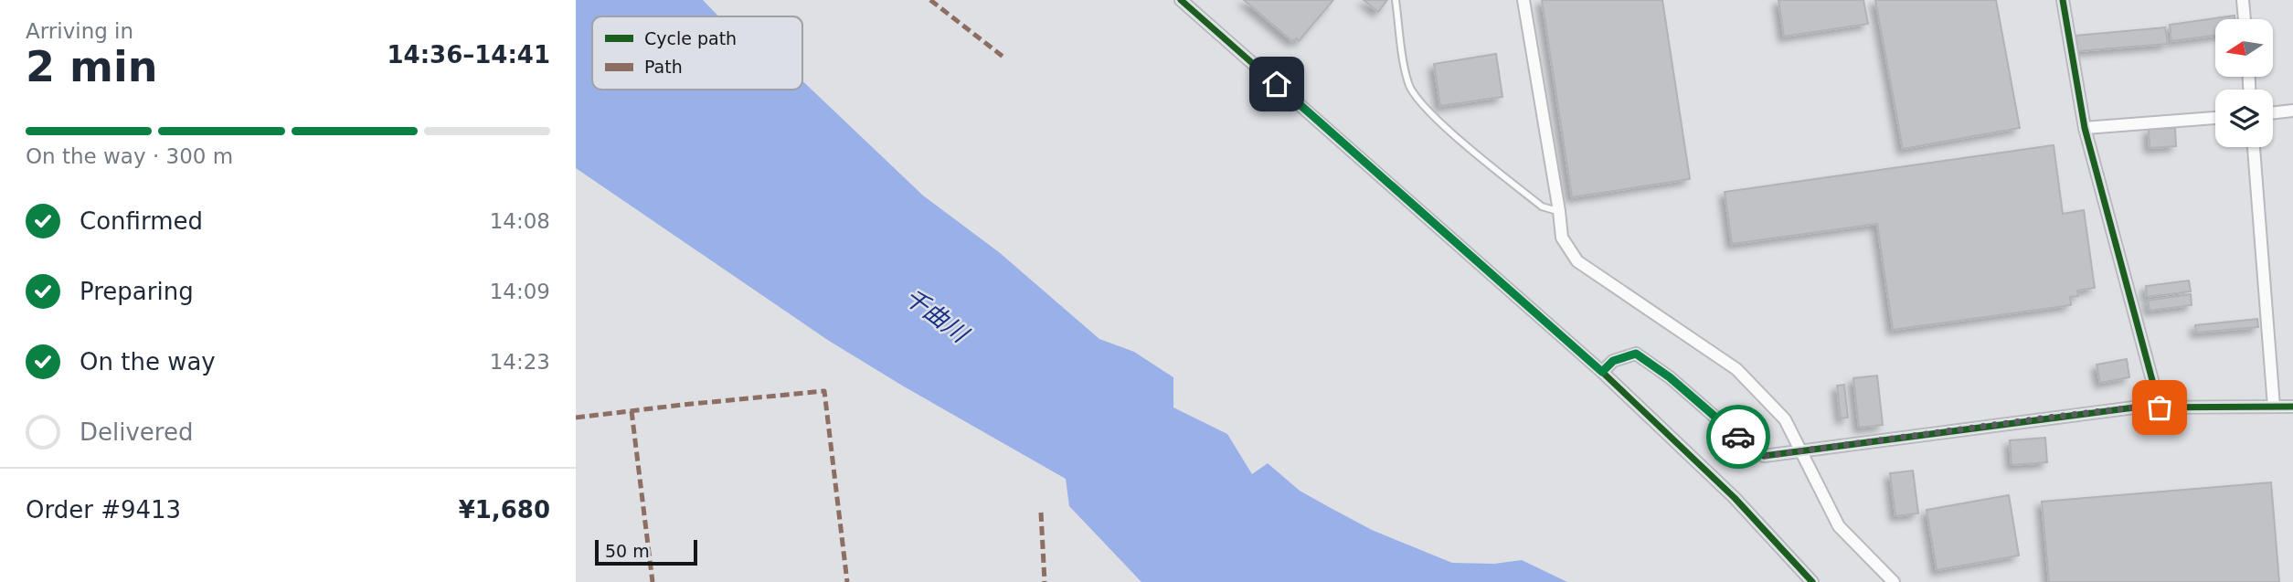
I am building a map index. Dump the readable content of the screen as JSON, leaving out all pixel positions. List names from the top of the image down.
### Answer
{
  "water": ["千曲川"],
  "legend": ["Cycle path", "Path"],
  "scale_bar": "50 m",
  "north": "left",
  "page": {
    "heading": ["2 min", "Arriving in", "14:36–14:41"],
    "panel": ["Order #9413", "¥1,680"],
    "bar": "On the way · 300 m",
    "list": [
      ["Confirmed", "14:08"],
      ["Preparing", "14:09"],
      ["On the way", "14:23"],
      "Delivered"
    ],
    "scale": "50 m"
  }
}
